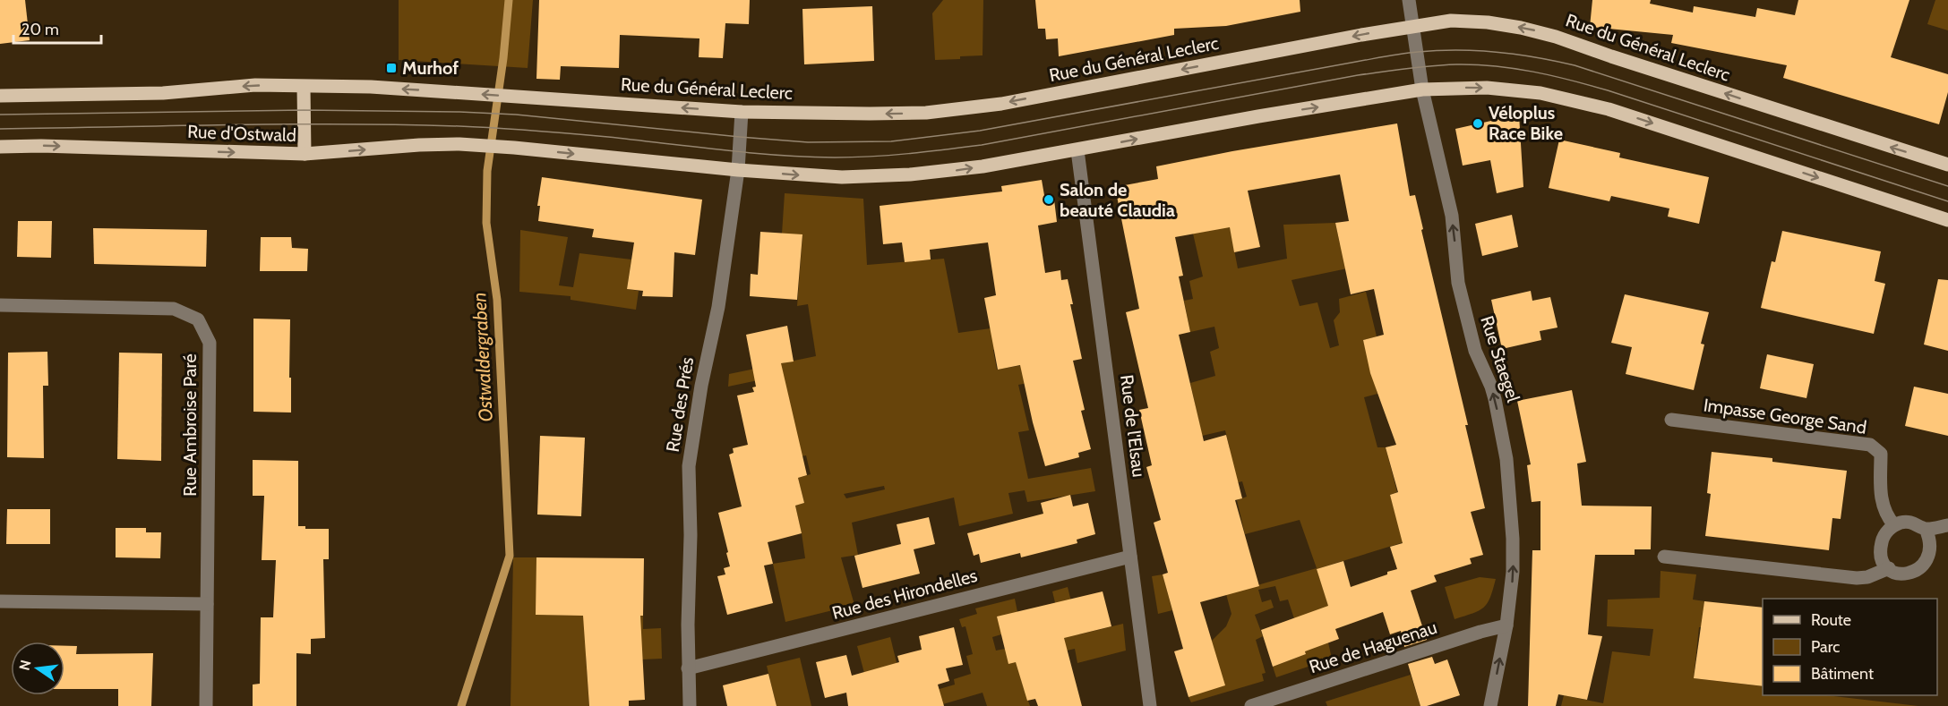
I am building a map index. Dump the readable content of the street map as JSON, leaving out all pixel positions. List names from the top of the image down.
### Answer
{
  "streets": {
    "main road": ["Rue du Général Leclerc", "Rue d'Ostwald"],
    "street": [
      "Rue Staegel",
      "Rue des Prés",
      "Impasse George Sand",
      "Rue Ambroise Paré",
      "Rue de l'Elsau",
      "Rue des Hirondelles",
      "Rue de Haguenau"
    ]
  },
  "crossings": [
    ["Rue du Général Leclerc", "Rue d'Ostwald"],
    ["Rue du Général Leclerc", "Rue Staegel"],
    ["Rue du Général Leclerc", "Rue des Prés"],
    ["Rue Staegel", "Rue de Haguenau"],
    ["Rue des Prés", "Rue des Hirondelles"],
    ["Rue de l'Elsau", "Rue des Hirondelles"]
  ],
  "one_way": ["Rue Staegel"],
  "water": ["Ostwaldergraben"],
  "places": {
    "transit": ["Murhof"],
    "other": ["Véloplus Race Bike", "Salon de beauté Claudia"]
  },
  "legend": ["Route", "Parc", "Bâtiment"],
  "scale_bar": "20 m",
  "north": "left"
}
